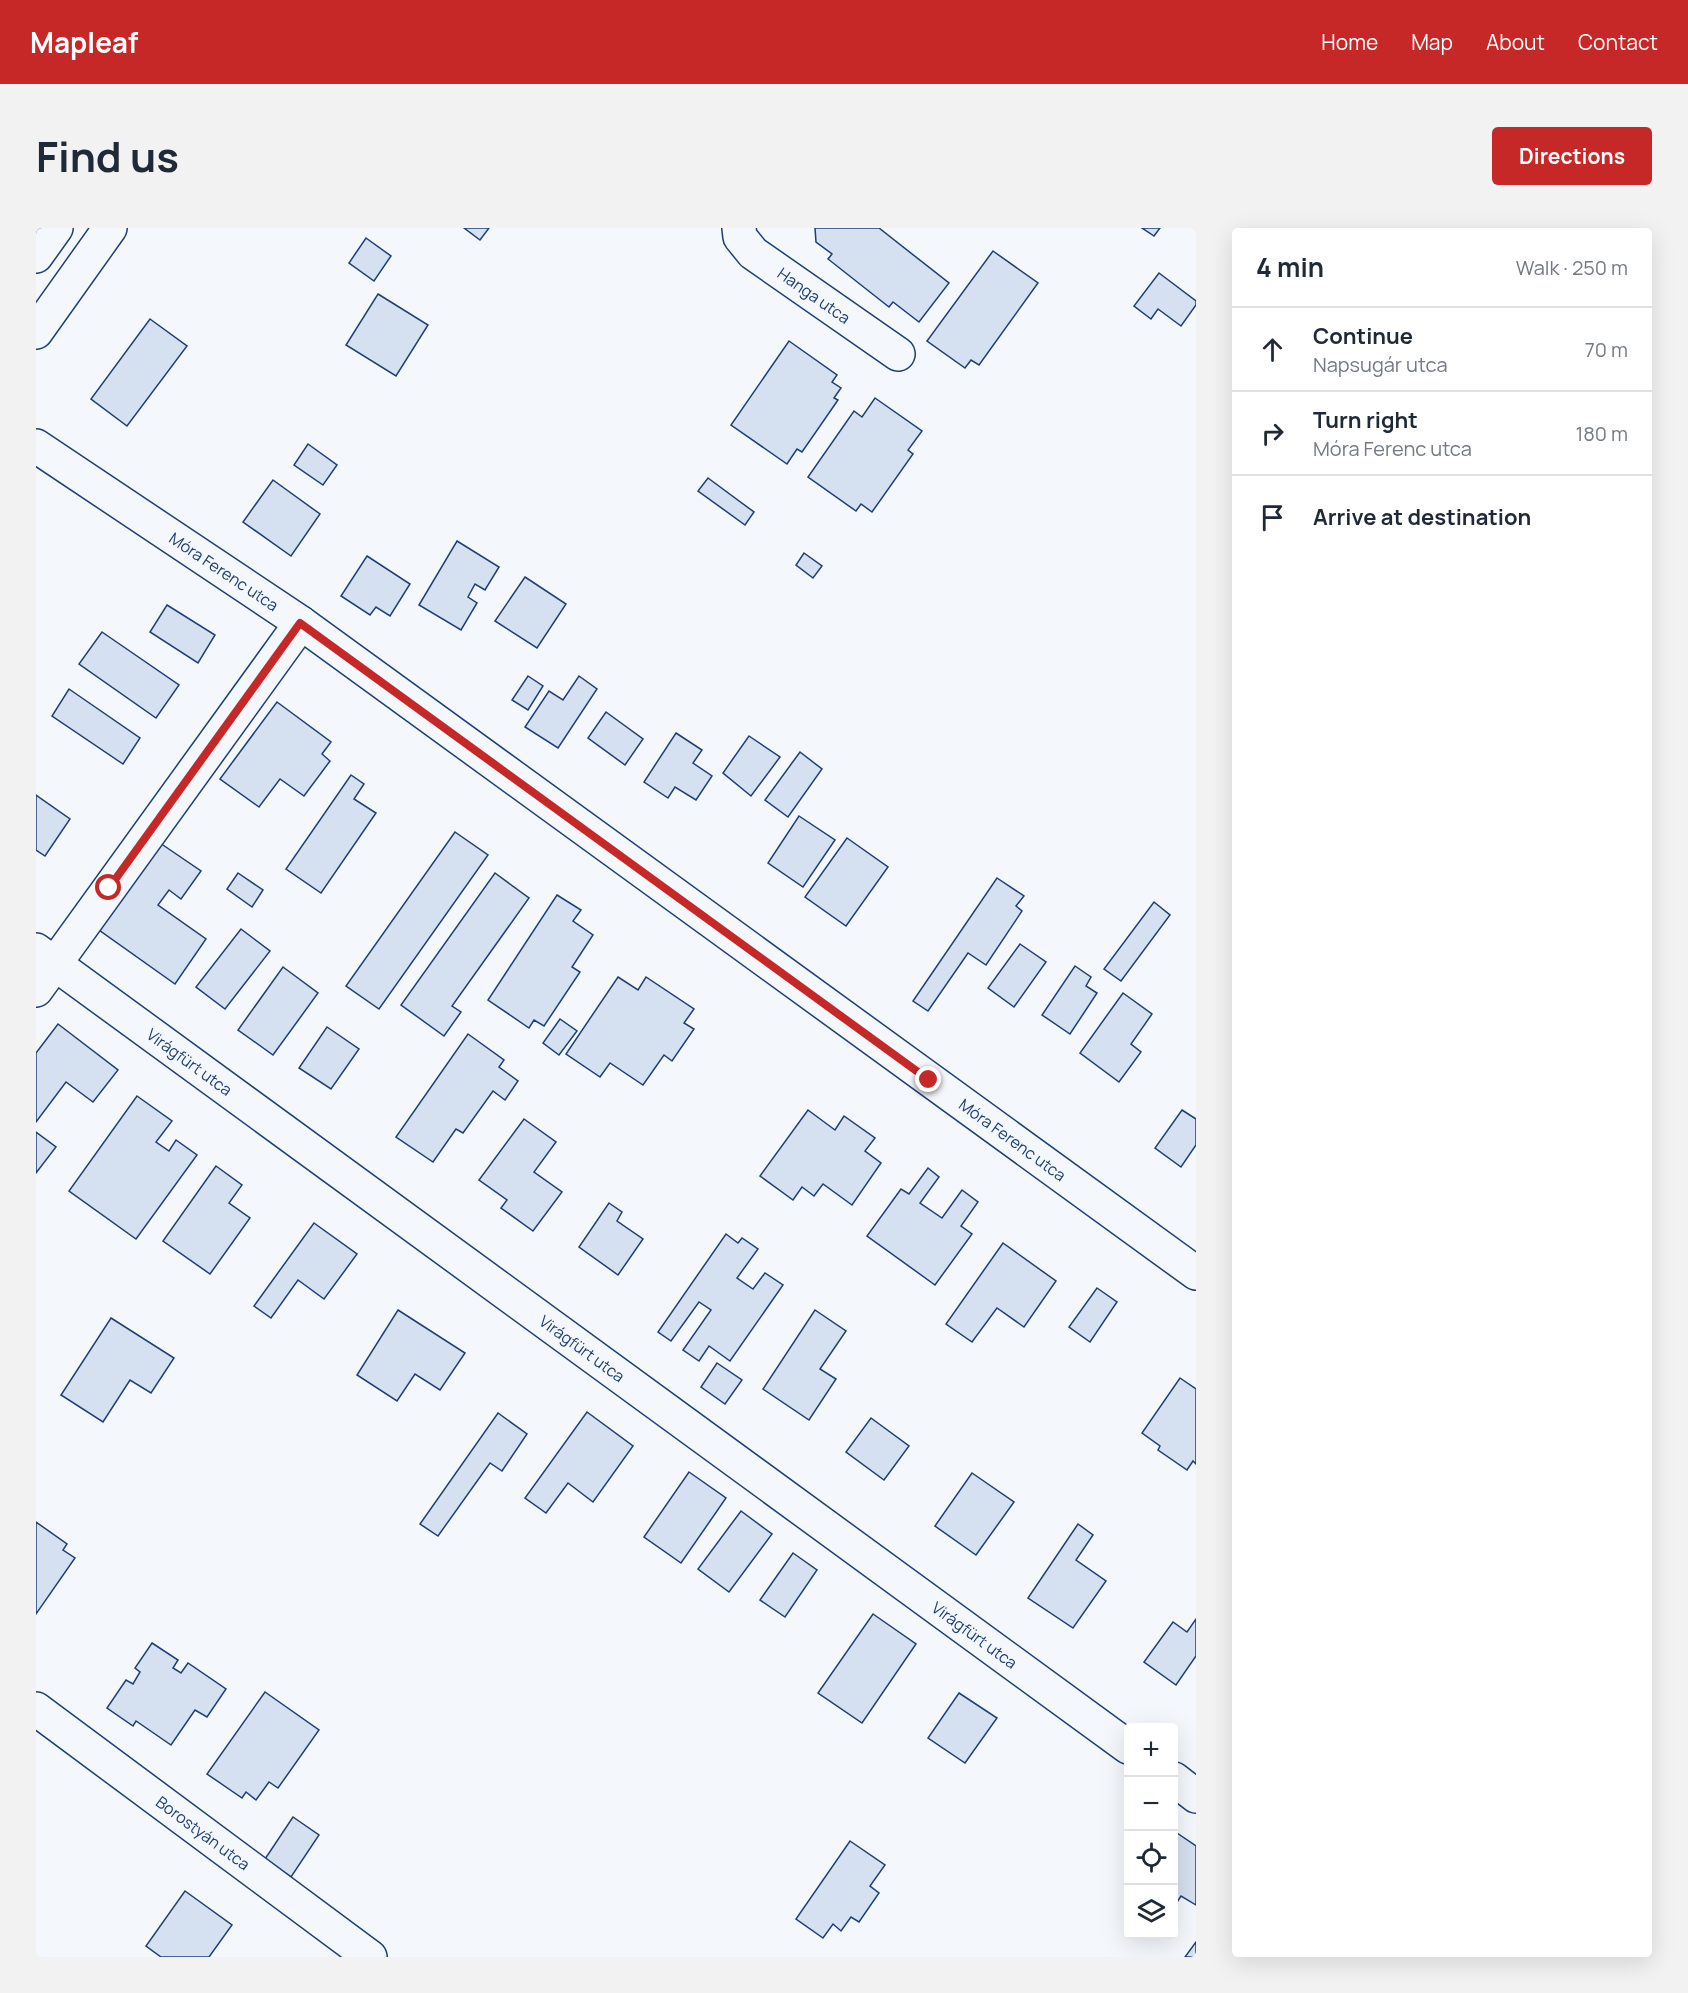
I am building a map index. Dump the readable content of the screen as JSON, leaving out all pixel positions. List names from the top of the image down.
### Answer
{
  "streets": {
    "street": [
      "Hanga utca",
      "Móra Ferenc utca",
      "Virágfürt utca",
      "Borostyán utca"
    ]
  },
  "page": {
    "header": "Mapleaf",
    "nav": [
      "Home",
      "Map",
      "About",
      "Contact"
    ],
    "title": "Find us",
    "buttons": "Directions",
    "heading": ["4 min", "Walk · 250 m"],
    "list": [
      ["Continue", "Napsugár utca", "70 m"],
      ["Turn right", "Móra Ferenc utca", "180 m"],
      "Arrive at destination"
    ],
    "map_buttons": ["+", "−"]
  }
}
